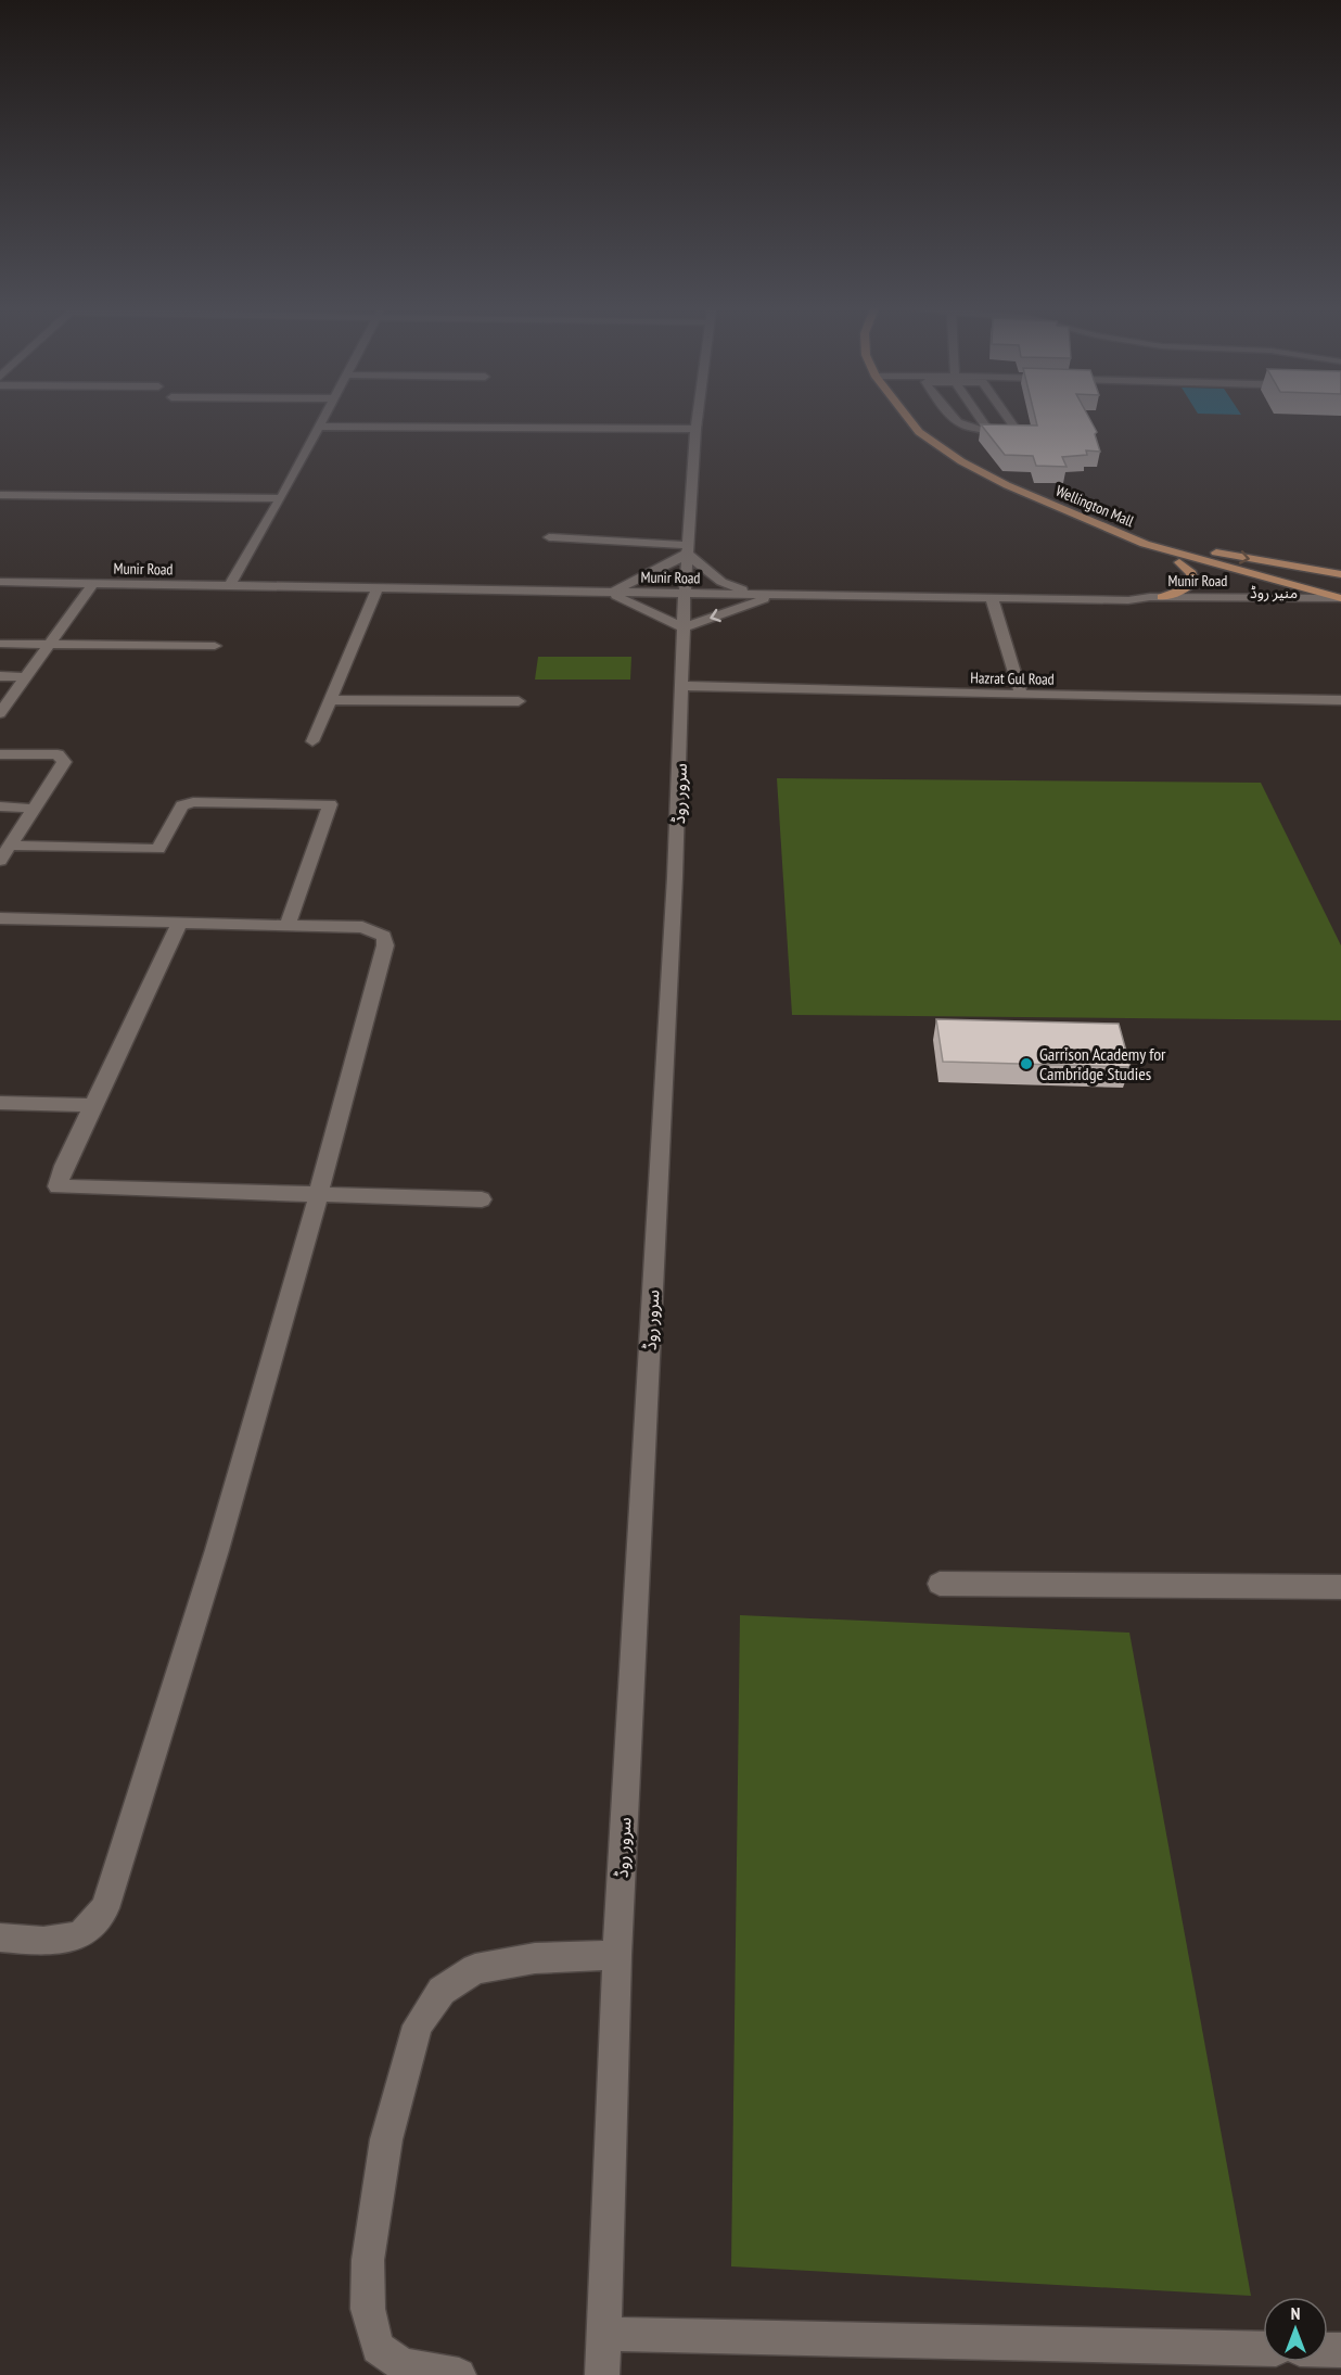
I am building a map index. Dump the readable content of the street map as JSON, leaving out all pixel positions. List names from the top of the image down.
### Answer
{
  "streets": {
    "main road": ["Wellington Mall"],
    "street": [
      "Munir Road",
      "منیر روڈ",
      "Hazrat Gul Road",
      "سرور روڈ"
    ]
  },
  "crossings": [
    ["Wellington Mall", "Munir Road"],
    ["Wellington Mall", "منیر روڈ"],
    ["Munir Road", "منیر روڈ"],
    ["Munir Road", "سرور روڈ"],
    ["Hazrat Gul Road", "سرور روڈ"]
  ],
  "places": ["Garrison Academy for Cambridge Studies"],
  "north": "top"
}
